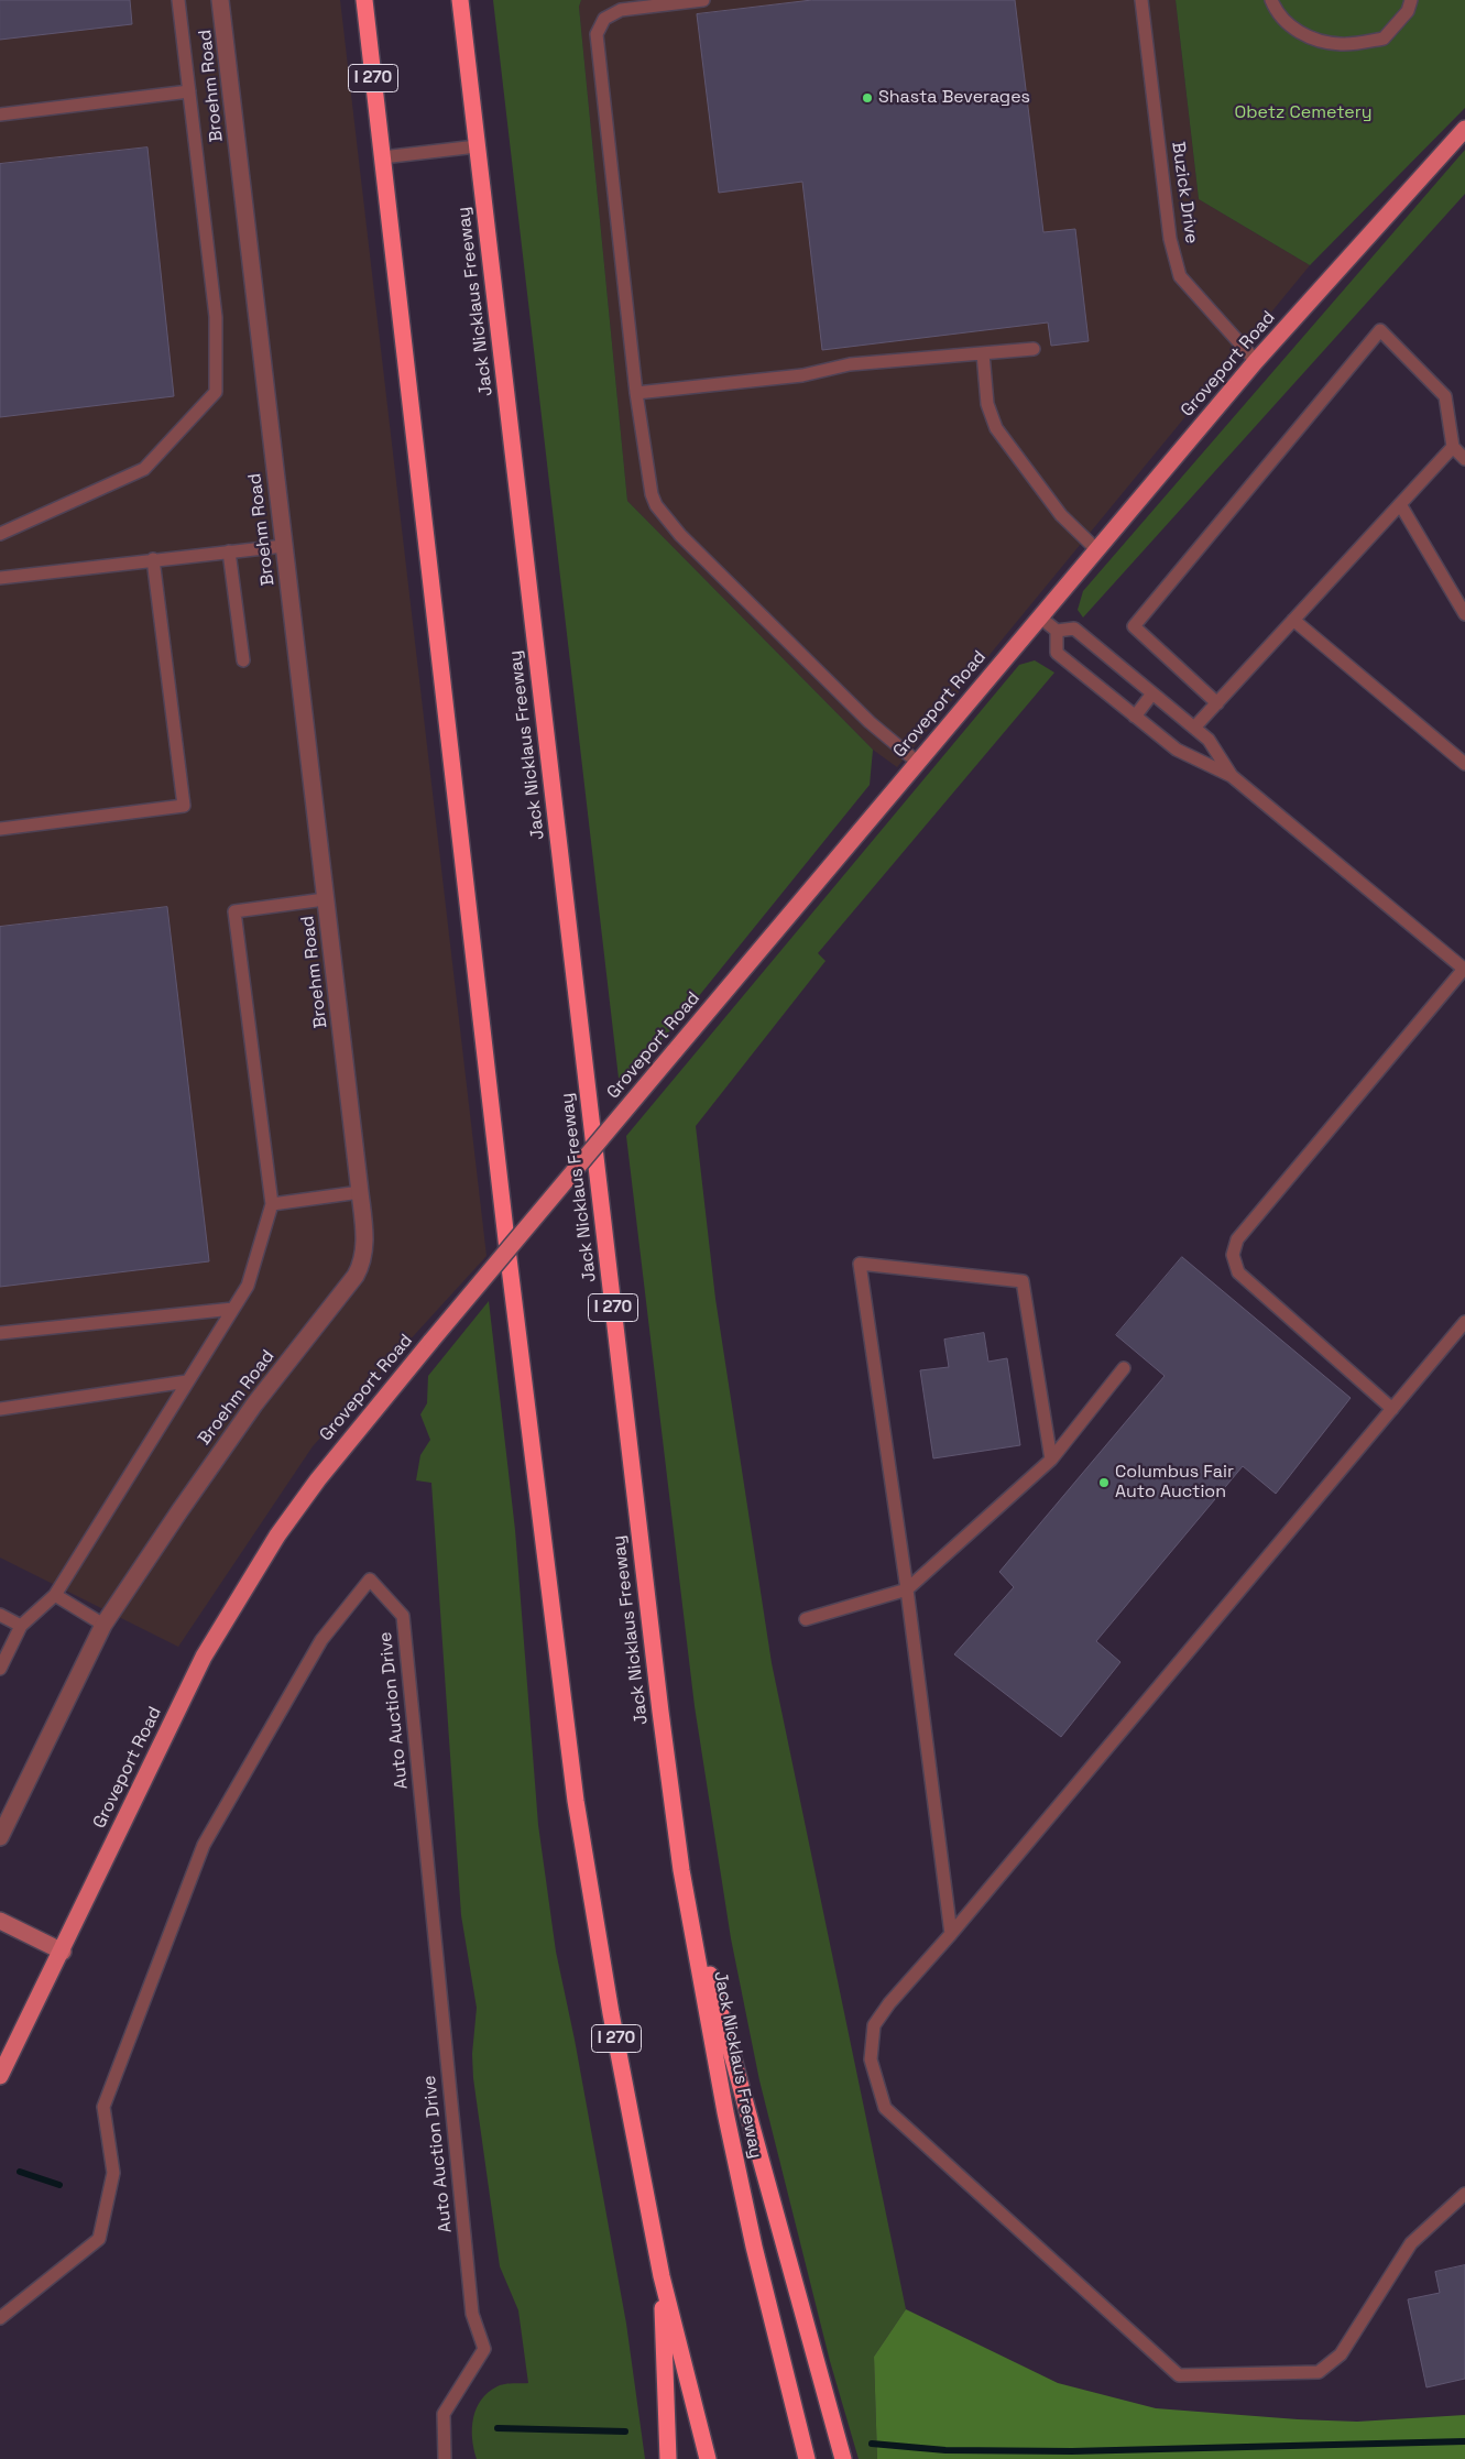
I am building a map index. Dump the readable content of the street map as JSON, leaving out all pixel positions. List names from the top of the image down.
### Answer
{
  "streets": {
    "highway": ["I 270", "Jack Nicklaus Freeway"],
    "main road": ["Groveport Road"],
    "street": ["Broehm Road"],
    "lane": ["Buzick Drive", "Auto Auction Drive"]
  },
  "crossings": [
    ["Buzick Drive", "Groveport Road"]
  ],
  "parks": ["Obetz Cemetery"],
  "places": ["Shasta Beverages", "Columbus Fair Auto Auction"]
}
